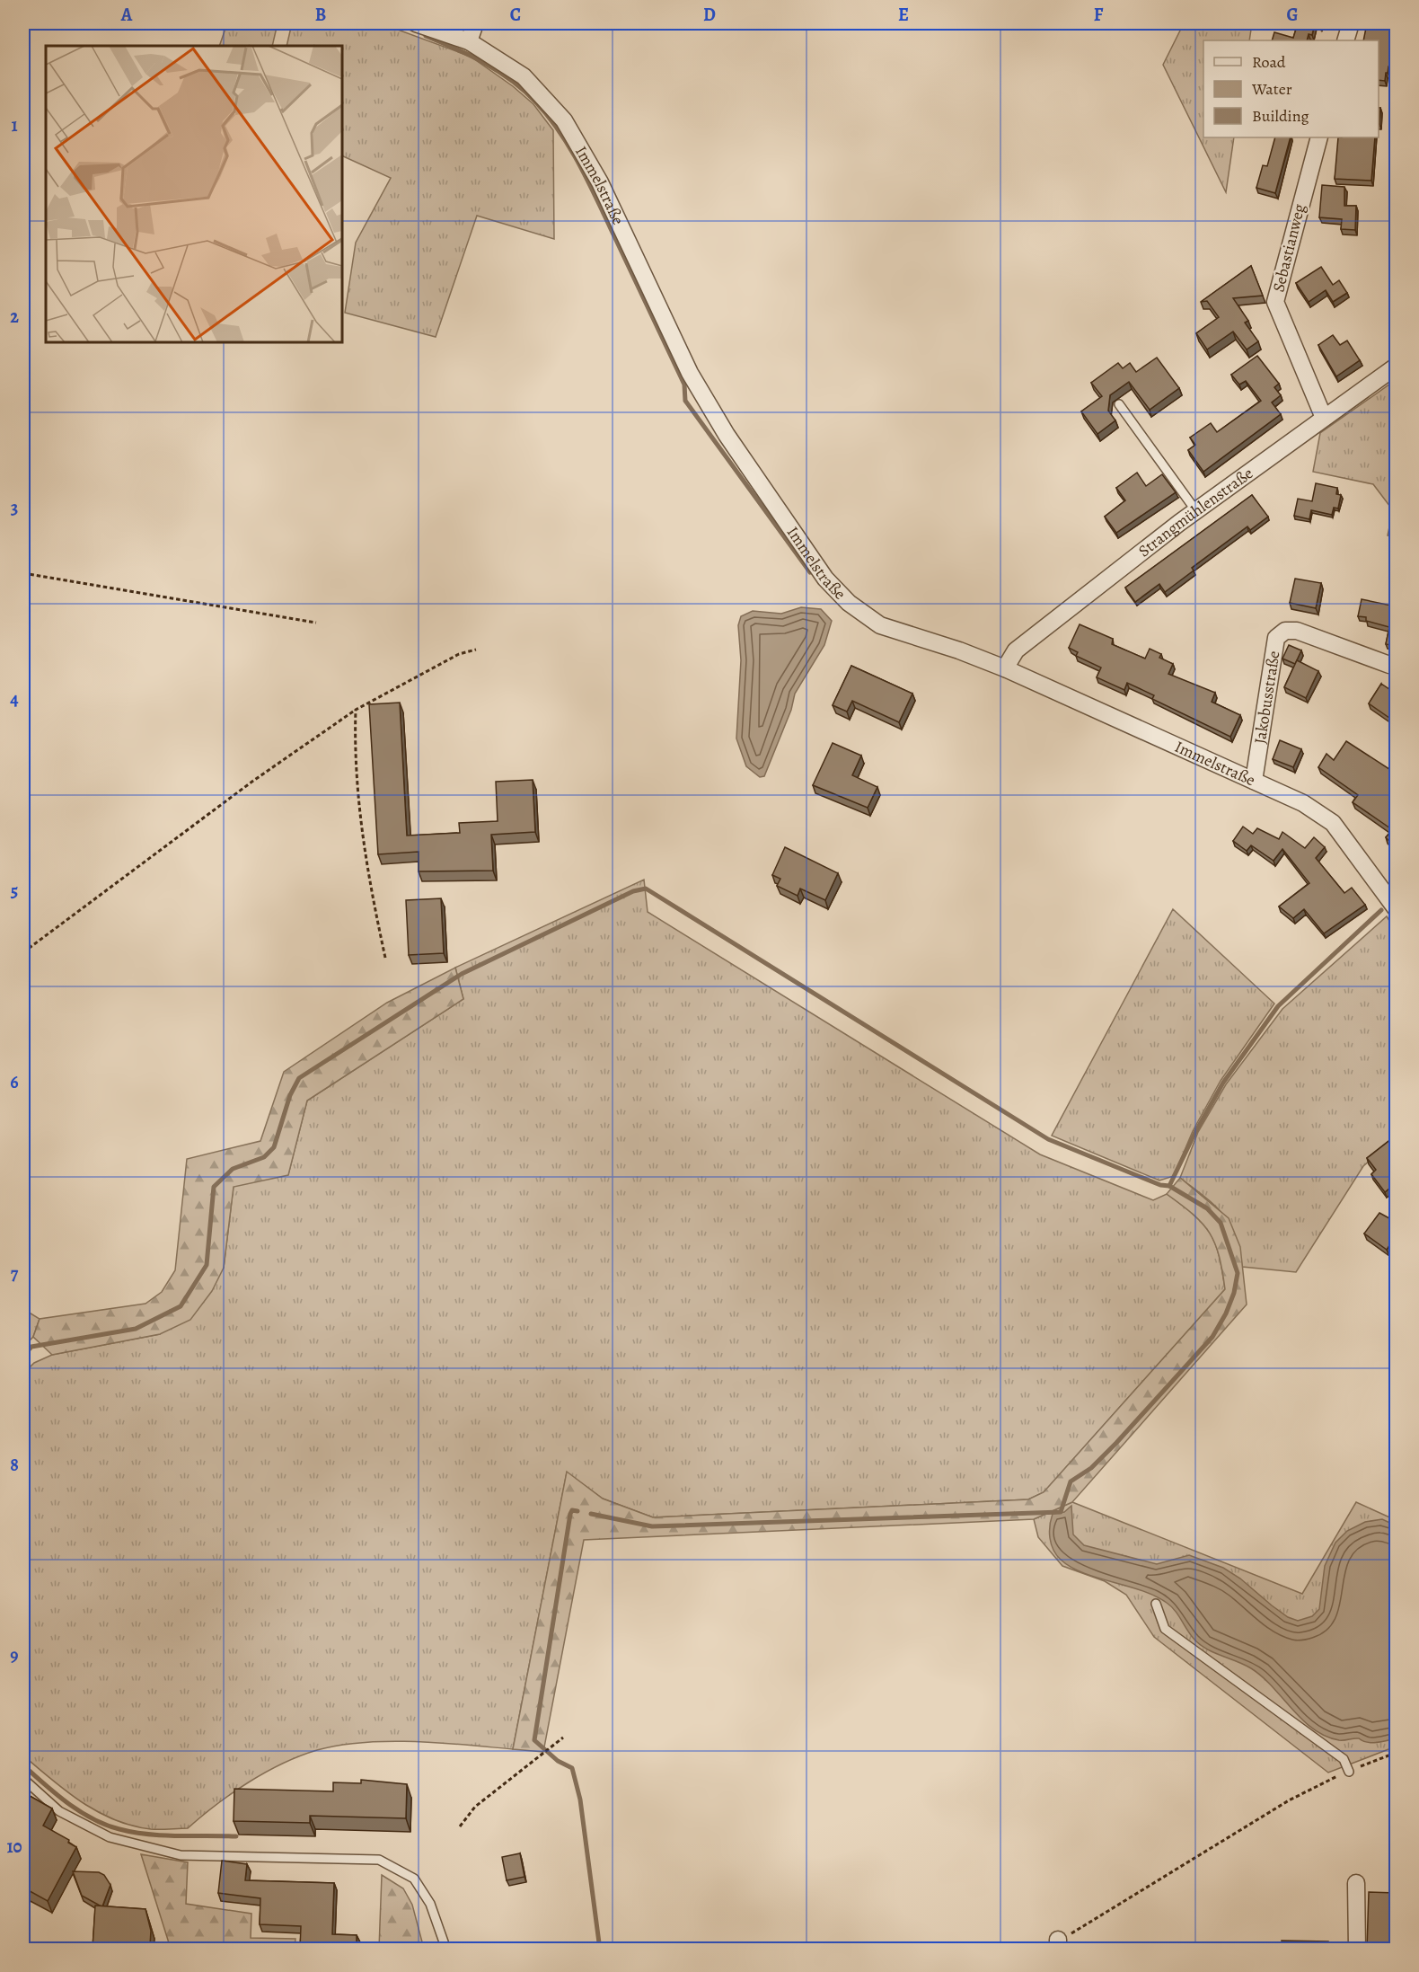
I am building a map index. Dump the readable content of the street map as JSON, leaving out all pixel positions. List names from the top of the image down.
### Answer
{
  "streets": {
    "street": [
      "Immelstraße",
      "Sebastianweg",
      "Strangmühlenstraße",
      "Jakobusstraße"
    ]
  },
  "crossings": [
    ["Immelstraße", "Strangmühlenstraße"],
    ["Immelstraße", "Jakobusstraße"],
    ["Sebastianweg", "Strangmühlenstraße"]
  ],
  "legend": ["Road", "Water", "Building"],
  "grid": {
    "columns": [
      "A",
      "B",
      "C",
      "D",
      "E",
      "F",
      "G"
    ],
    "rows": [
      "1",
      "2",
      "3",
      "4",
      "5",
      "6",
      "7",
      "8",
      "9",
      "10"
    ]
  }
}
